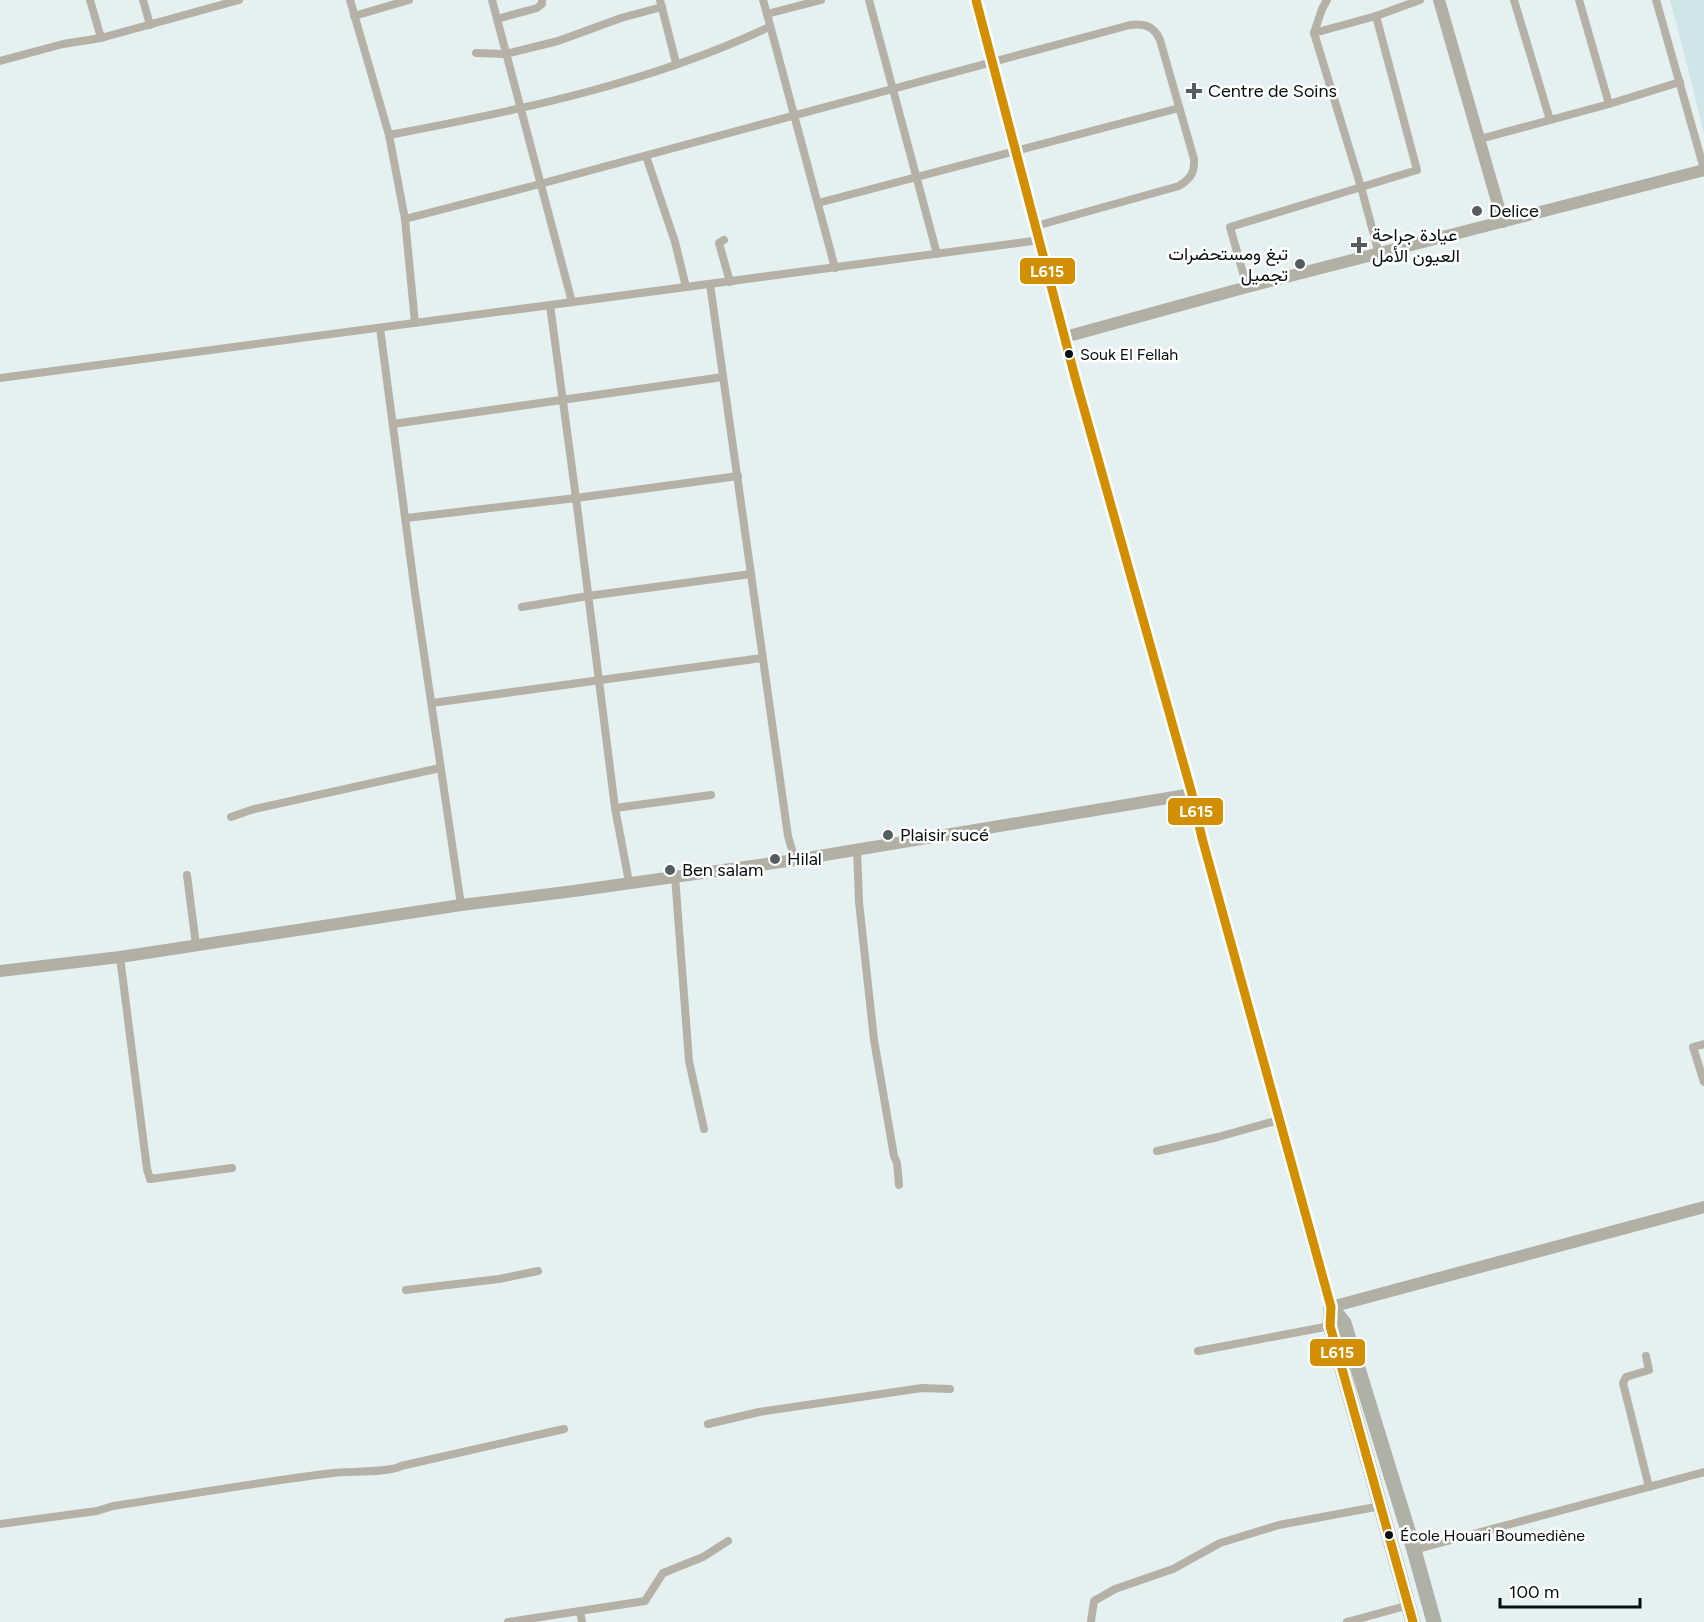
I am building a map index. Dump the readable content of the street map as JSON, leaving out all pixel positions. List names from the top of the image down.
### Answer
{
  "places": {
    "health": ["Centre de Soins", "عيادة جراحة العيون الأمل"],
    "other": [
      "Delice",
      "تبغ ومستحضرات تجميل",
      "Souk El Fellah",
      "Plaisir sucé",
      "Hilal",
      "Ben salam",
      "École Houari Boumediène"
    ]
  },
  "lines": ["transit line L615"],
  "scale_bar": "100 m"
}
